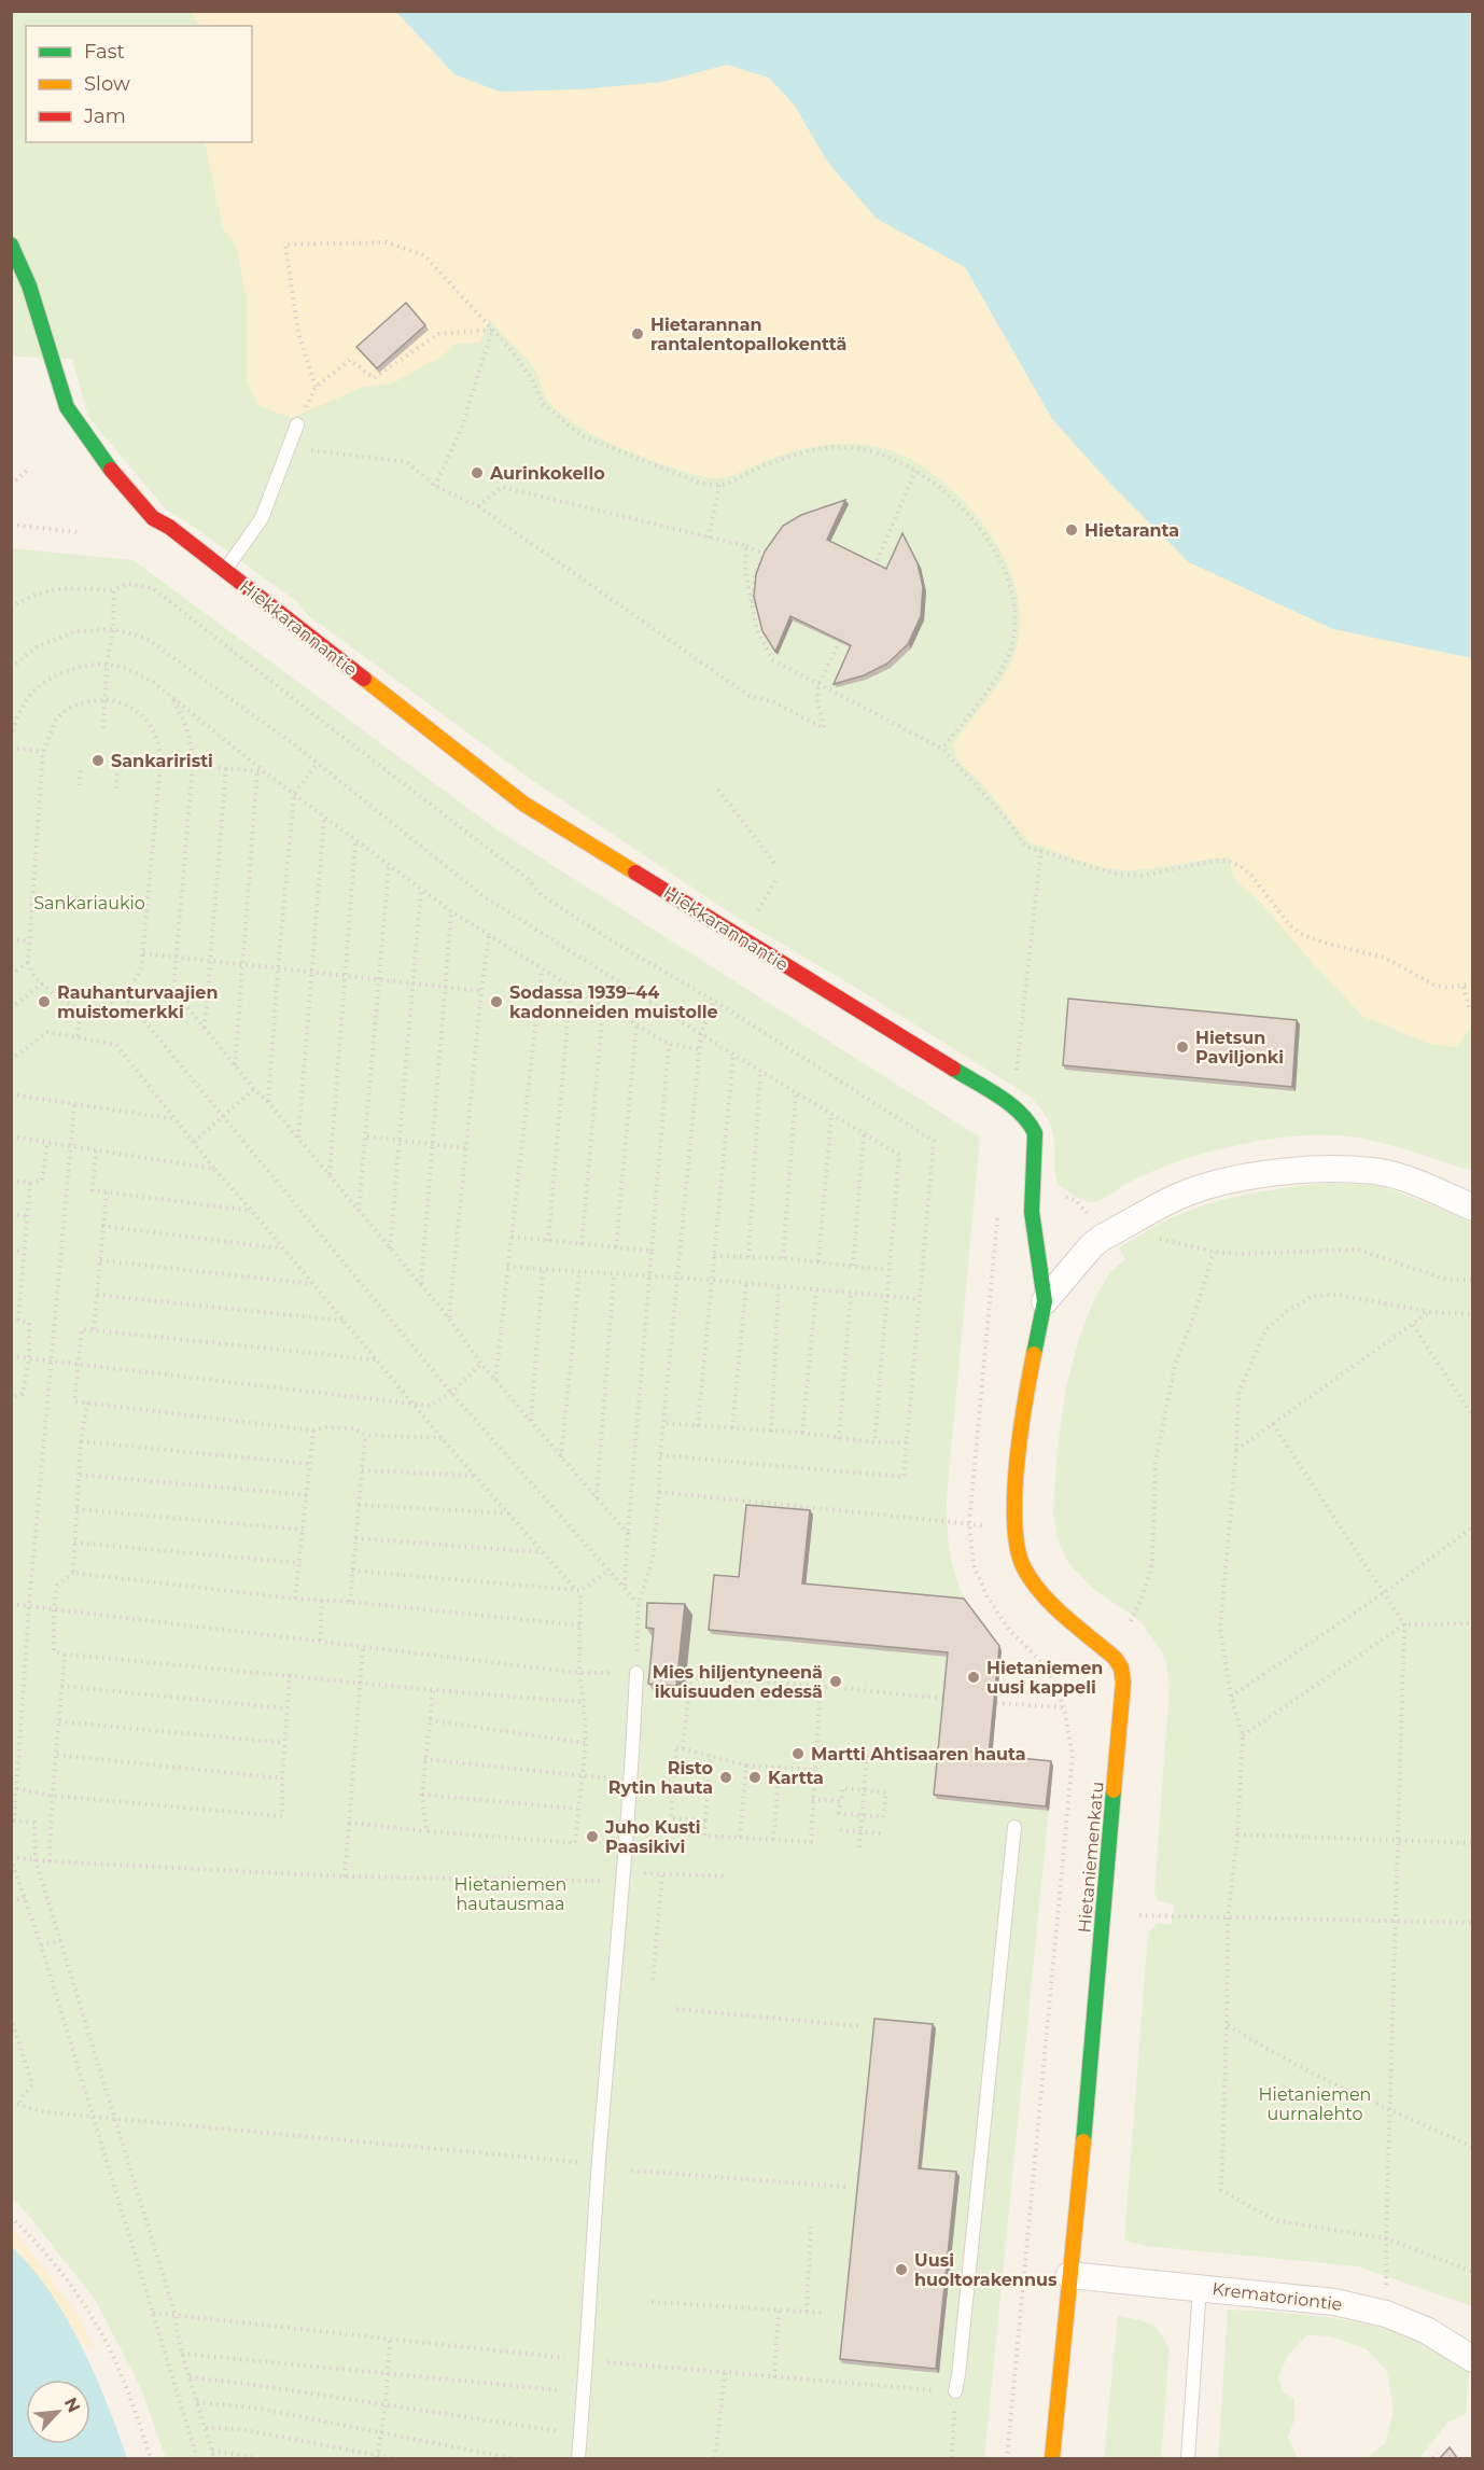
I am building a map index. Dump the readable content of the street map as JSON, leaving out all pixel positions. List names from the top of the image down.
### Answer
{
  "streets": {
    "street": ["Hiekkarannantie", "Hietaniemenkatu", "Krematoriontie"]
  },
  "crossings": [
    ["Hiekkarannantie", "Hietaniemenkatu"],
    ["Hietaniemenkatu", "Krematoriontie"]
  ],
  "parks": ["Sankariaukio", "Hietaniemen hautausmaa", "Hietaniemen uurnalehto"],
  "places": [
    "Hietarannan rantalentopallokenttä",
    "Aurinkokello",
    "Hietaranta",
    "Sankariristi",
    "Rauhanturvaajien muistomerkki",
    "Sodassa 1939–44 kadonneiden muistolle",
    "Hietsun Paviljonki",
    "Hietaniemen uusi kappeli",
    "Mies hiljentyneenä ikuisuuden edessä",
    "Martti Ahtisaaren hauta",
    "Risto Rytin hauta",
    "Kartta",
    "Juho Kusti Paasikivi",
    "Uusi huoltorakennus"
  ],
  "legend": ["Fast", "Slow", "Jam"],
  "north": "top right"
}
